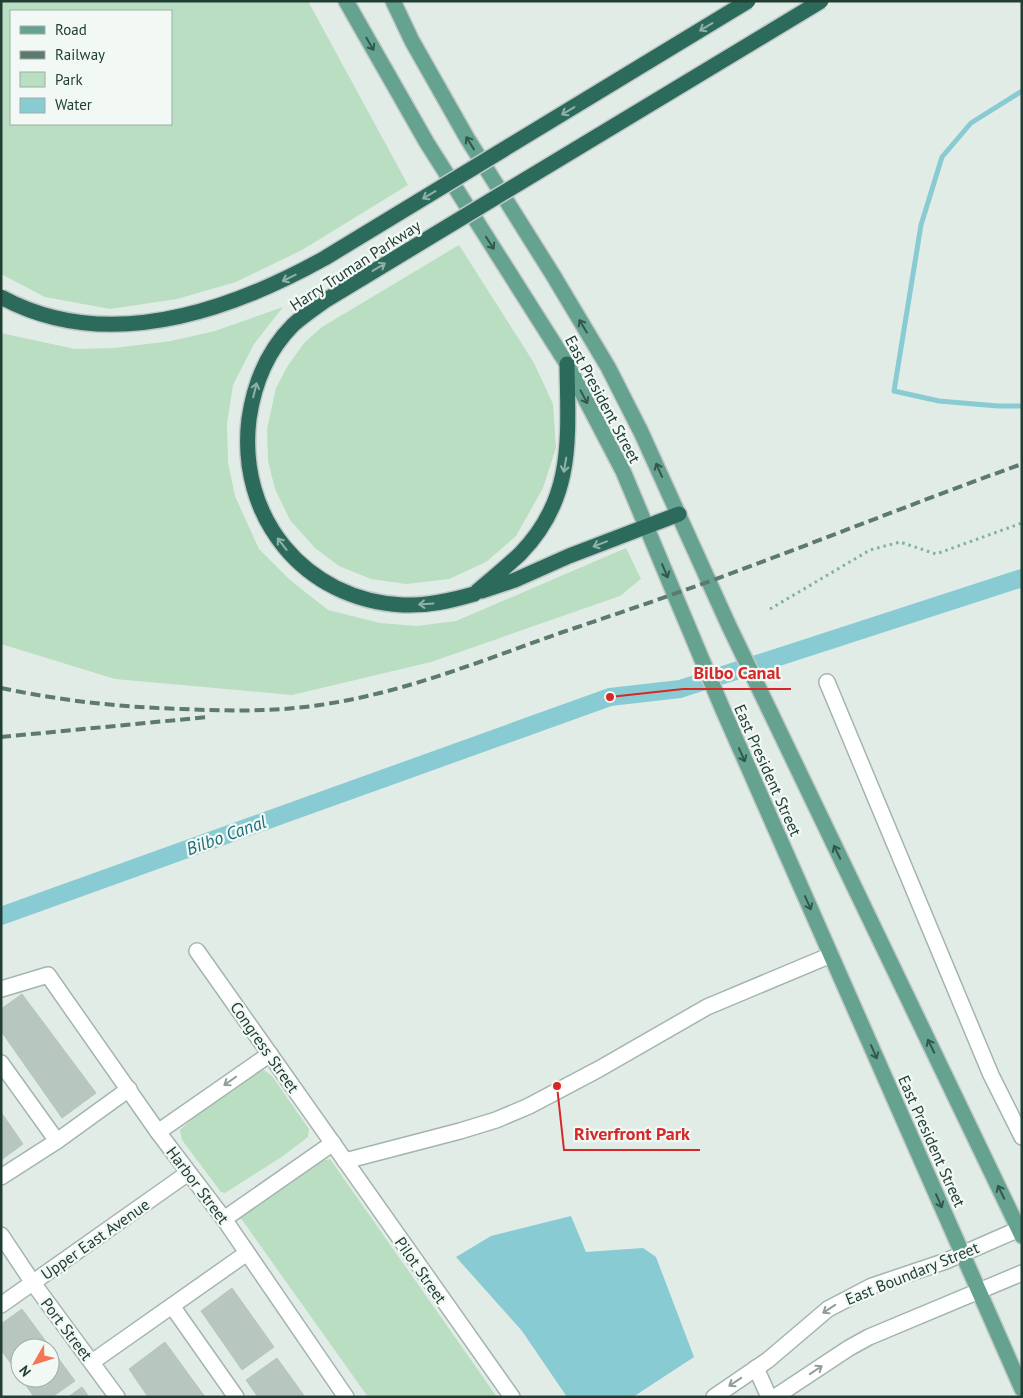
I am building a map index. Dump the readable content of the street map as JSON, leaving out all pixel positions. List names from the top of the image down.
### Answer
{
  "streets": {
    "highway": ["Harry Truman Parkway"],
    "main road": ["East President Street"],
    "street": [
      "Congress Street",
      "Harbor Street",
      "Upper East Avenue",
      "Pilot Street",
      "East Boundary Street",
      "Port Street"
    ]
  },
  "crossings": [
    ["Harry Truman Parkway", "East President Street"],
    ["East President Street", "East Boundary Street"],
    ["Congress Street", "Pilot Street"],
    ["Harbor Street", "Upper East Avenue"],
    ["Upper East Avenue", "Port Street"]
  ],
  "water": ["Bilbo Canal"],
  "places": ["Bilbo Canal", "Riverfront Park"],
  "legend": [
    "Road",
    "Railway",
    "Park",
    "Water"
  ],
  "north": "bottom left"
}
